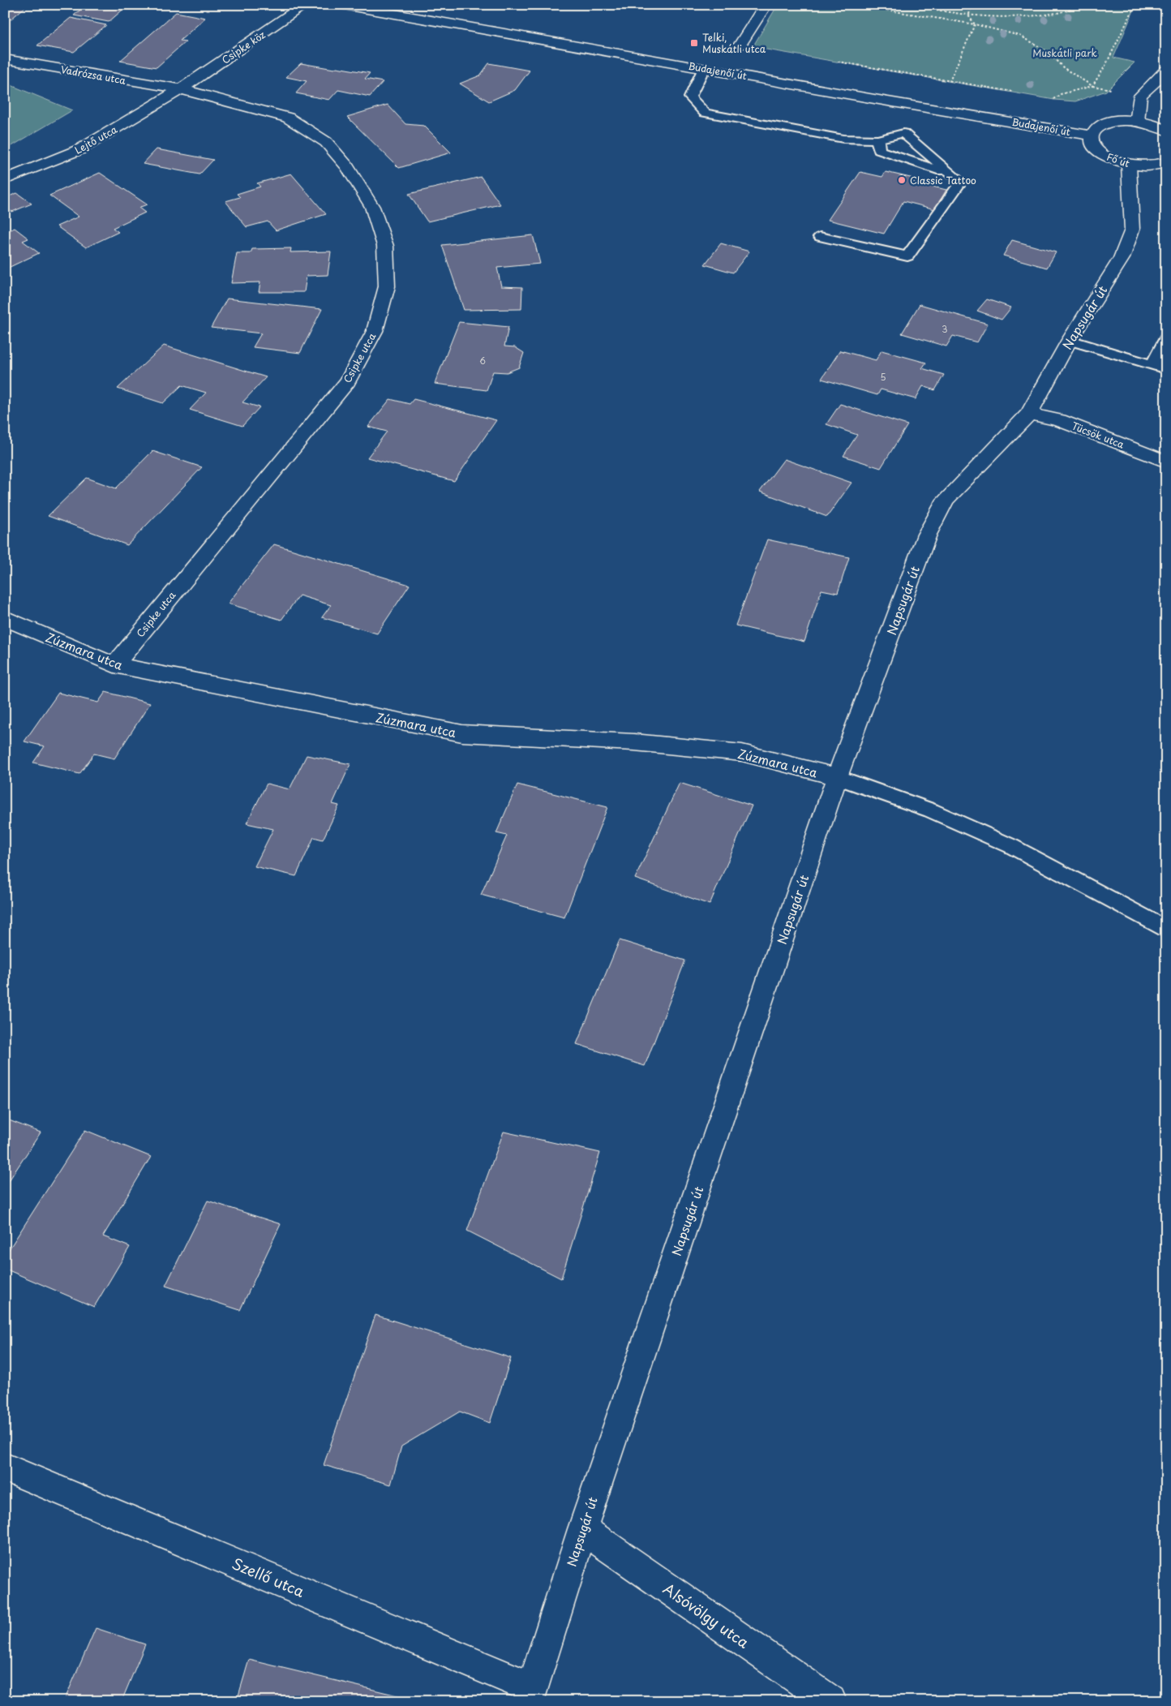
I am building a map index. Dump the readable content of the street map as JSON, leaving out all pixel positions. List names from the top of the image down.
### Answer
{
  "streets": {
    "street": [
      "Csipke köz",
      "Budajenői út",
      "Vadrózsa utca",
      "Lejtő utca",
      "Fő út",
      "Napsugár út",
      "Csipke utca",
      "Tücsök utca",
      "Zúzmara utca",
      "Szellő utca",
      "Alsóvölgy utca"
    ]
  },
  "crossings": [
    ["Csipke köz", "Vadrózsa utca"],
    ["Csipke köz", "Lejtő utca"],
    ["Csipke köz", "Csipke utca"],
    ["Budajenői út", "Fő út"],
    ["Vadrózsa utca", "Lejtő utca"],
    ["Vadrózsa utca", "Csipke utca"],
    ["Lejtő utca", "Csipke utca"],
    ["Fő út", "Napsugár út"],
    ["Napsugár út", "Tücsök utca"],
    ["Napsugár út", "Zúzmara utca"],
    ["Napsugár út", "Szellő utca"],
    ["Napsugár út", "Alsóvölgy utca"],
    ["Csipke utca", "Zúzmara utca"]
  ],
  "parks": ["Muskátli park"],
  "places": {
    "transit": ["Telki, Muskátli utca"],
    "other": ["Classic Tattoo"]
  },
  "house_numbers": ["3", "6", "5"]
}
